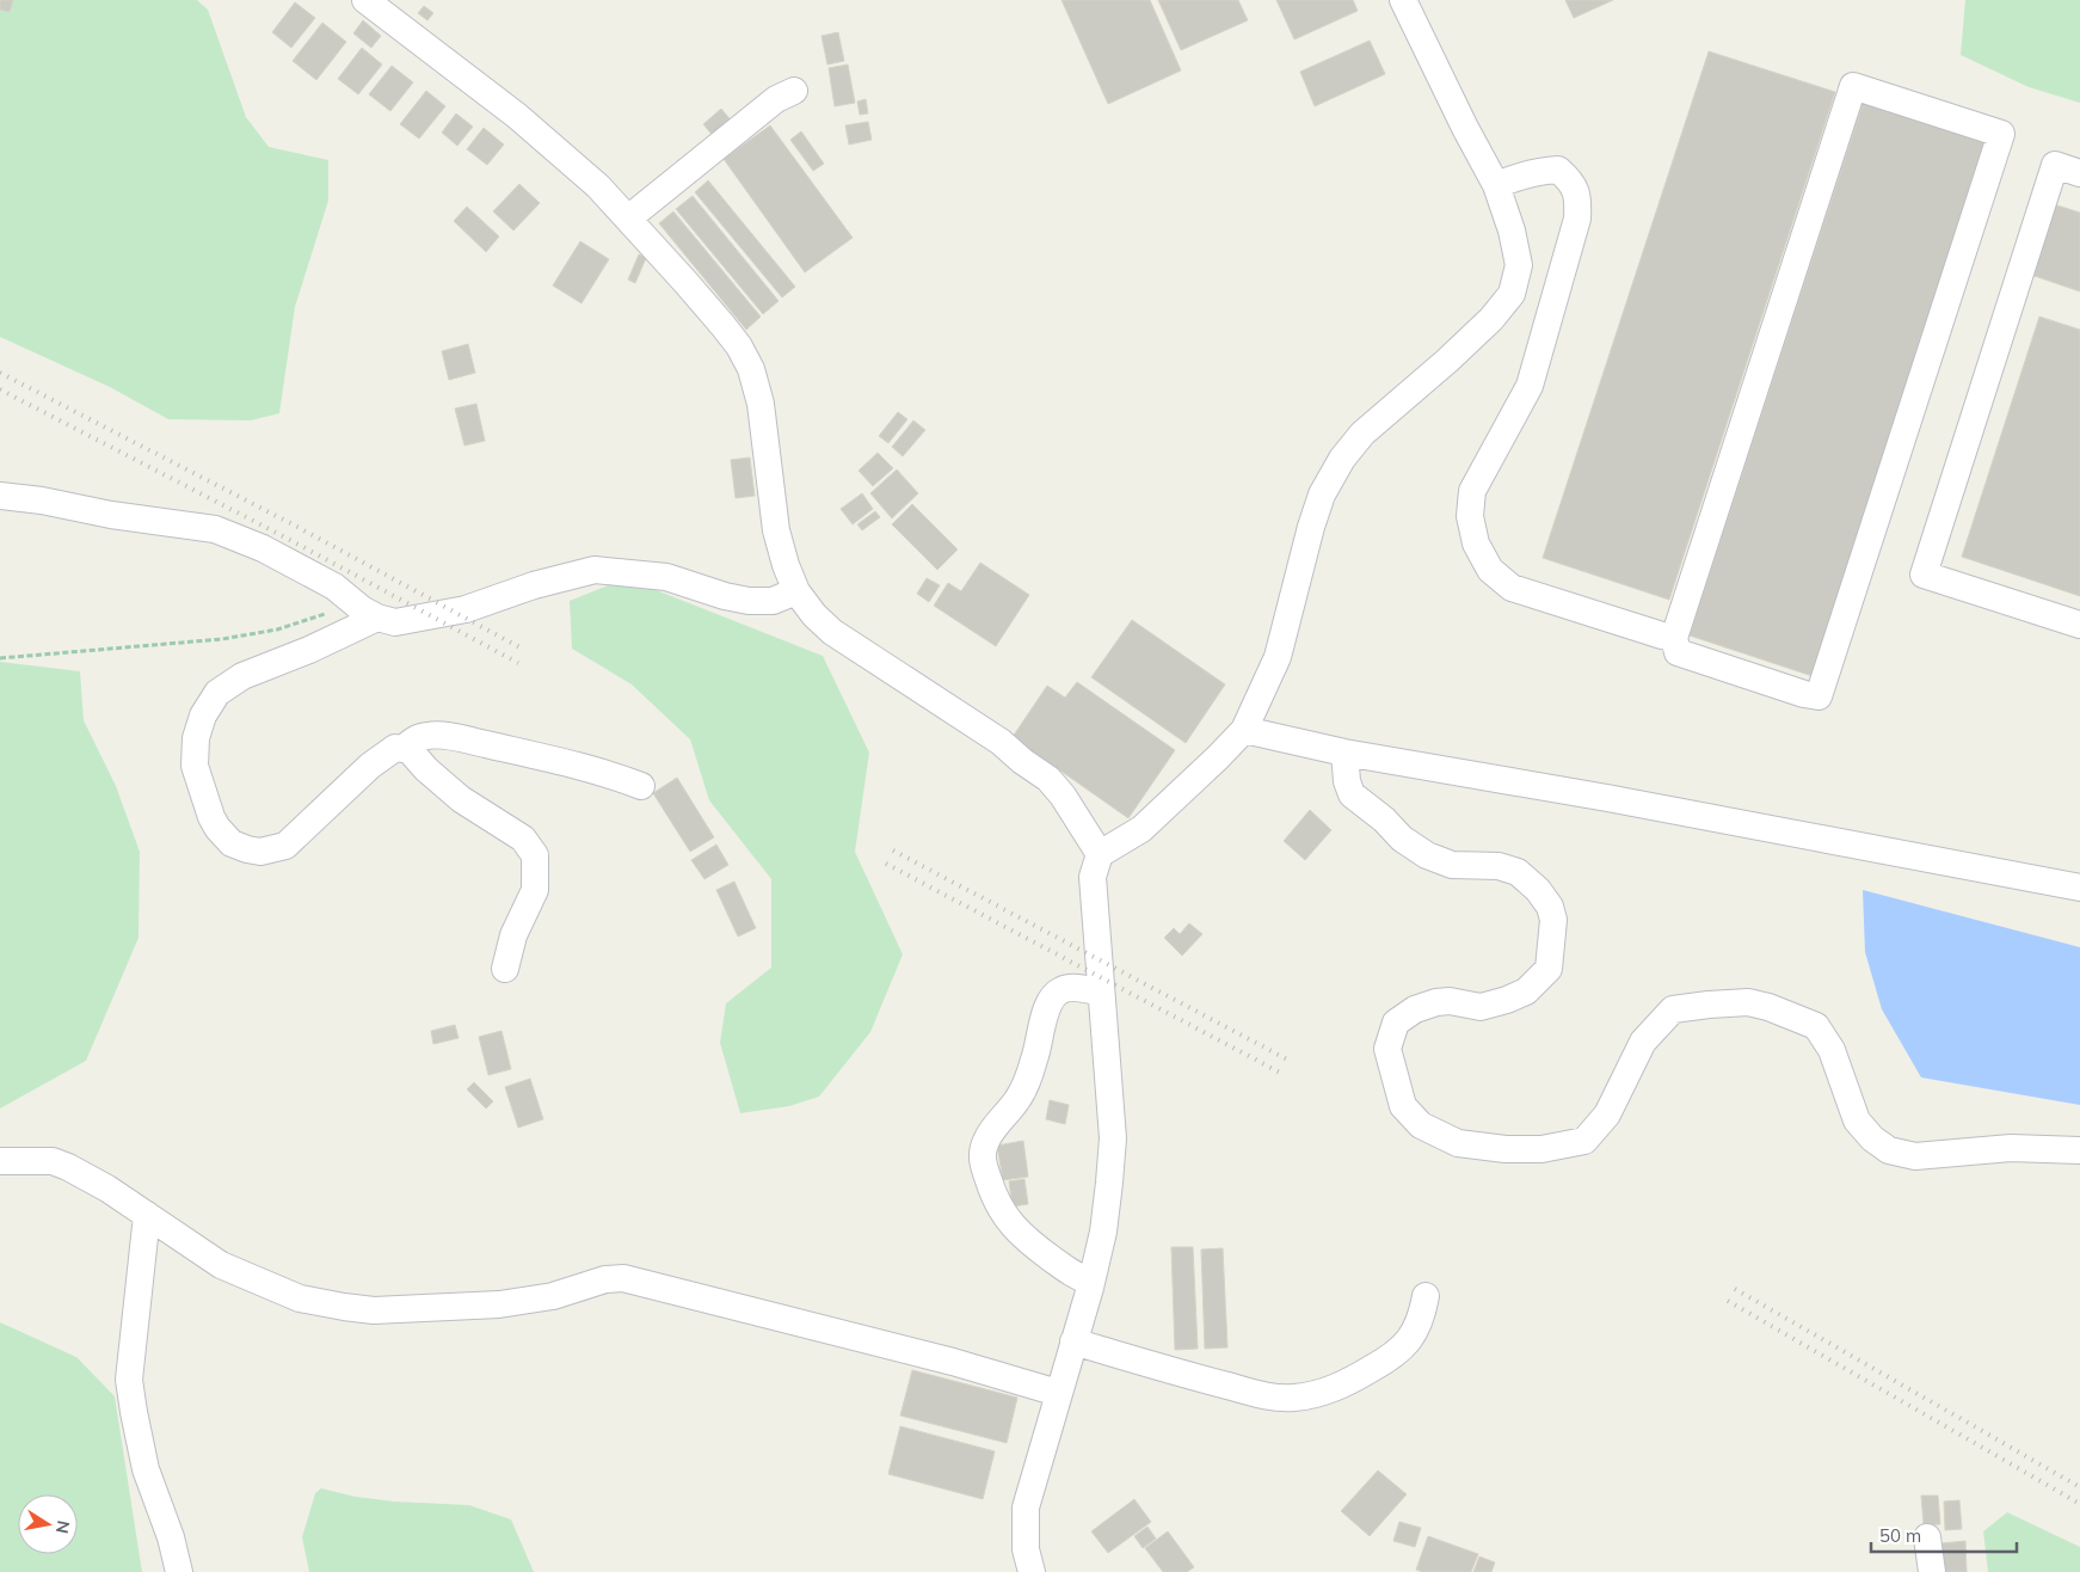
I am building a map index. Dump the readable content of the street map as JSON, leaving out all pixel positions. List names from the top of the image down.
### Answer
{
  "scale_bar": "50 m",
  "north": "right"
}
